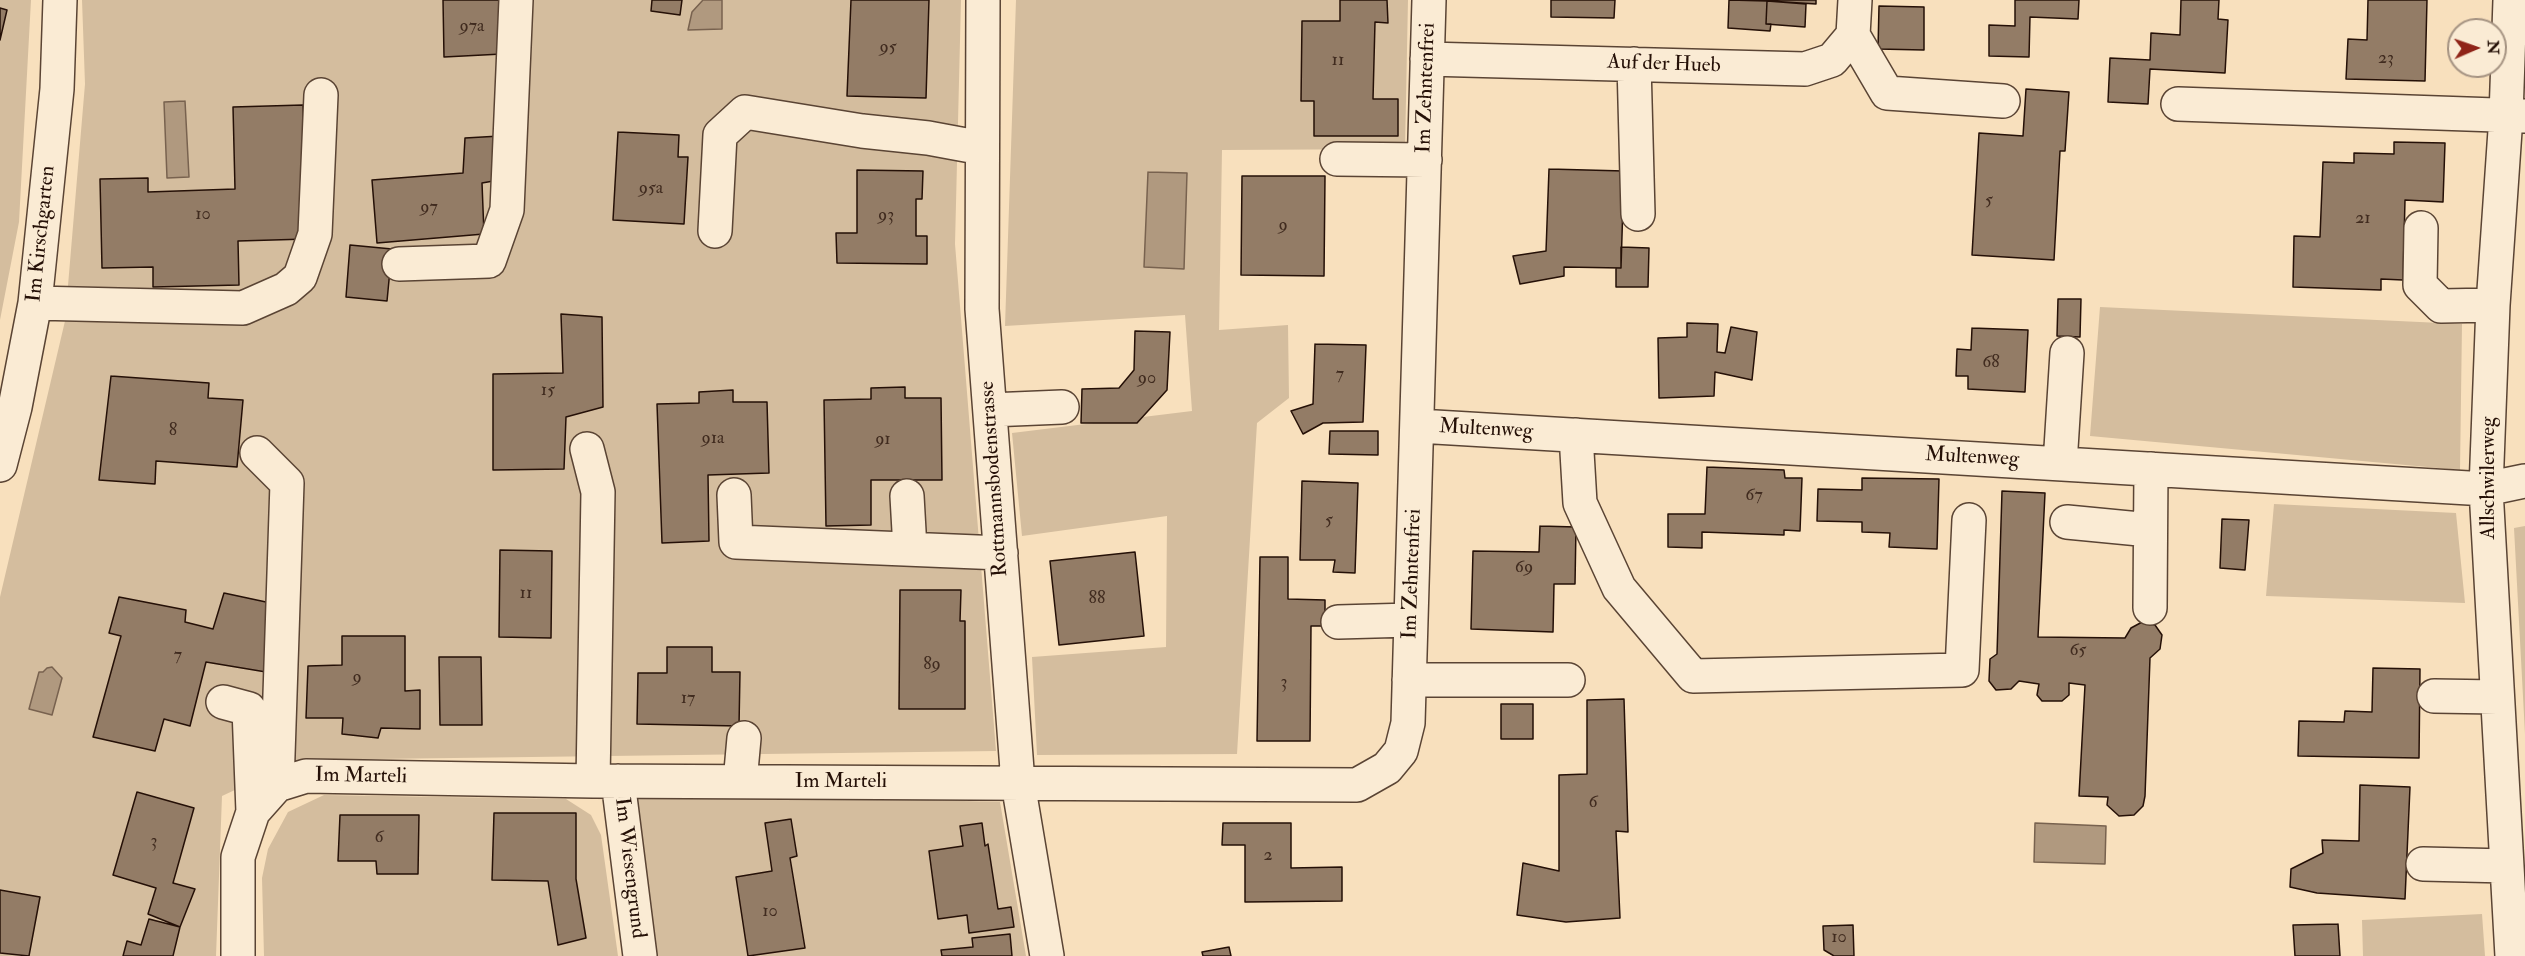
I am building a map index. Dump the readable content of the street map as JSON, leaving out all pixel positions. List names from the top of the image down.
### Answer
{
  "streets": {
    "street": [
      "Auf der Hueb",
      "Im Zehntenfrei",
      "Im Kirschgarten",
      "Multenweg",
      "Allschwilerweg",
      "Rottmannsbodenstrasse",
      "Im Marteli",
      "Im Wiesengrund"
    ]
  },
  "crossings": [
    ["Auf der Hueb", "Im Zehntenfrei"],
    ["Im Zehntenfrei", "Multenweg"],
    ["Im Zehntenfrei", "Rottmannsbodenstrasse"],
    ["Im Zehntenfrei", "Im Marteli"],
    ["Multenweg", "Allschwilerweg"],
    ["Rottmannsbodenstrasse", "Im Marteli"],
    ["Im Marteli", "Im Wiesengrund"]
  ],
  "house_numbers": [
    "97a",
    "95",
    "23",
    "11",
    "95a",
    "5",
    "97",
    "10",
    "93",
    "21",
    "9",
    "68",
    "7",
    "90",
    "15",
    "8",
    "91a",
    "91",
    "67",
    "5",
    "69",
    "11",
    "88",
    "65",
    "7",
    "89",
    "9",
    "3",
    "17",
    "6",
    "6",
    "3",
    "2",
    "10",
    "10"
  ],
  "north": "right"
}
